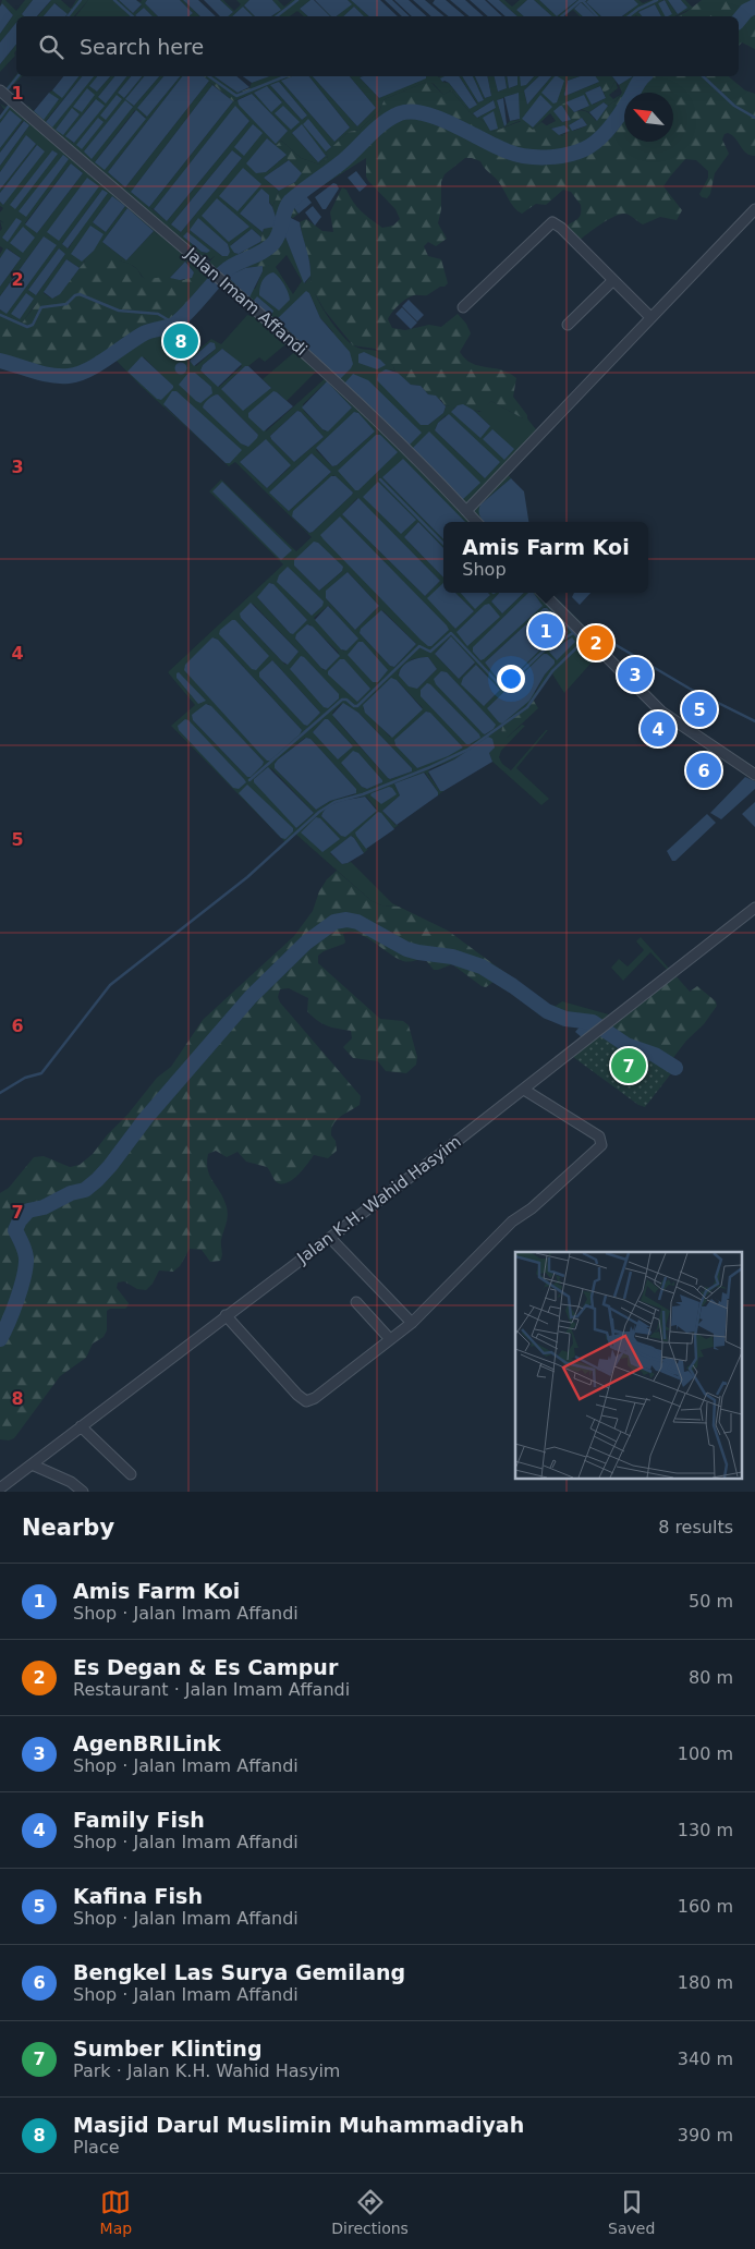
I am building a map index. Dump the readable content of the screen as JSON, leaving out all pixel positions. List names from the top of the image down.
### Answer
{
  "streets": {
    "street": ["Jalan Imam Affandi", "Jalan K.H. Wahid Hasyim"]
  },
  "north": "top left",
  "page": {
    "search": "Search here",
    "pins": [
      "8",
      "1",
      "2",
      "3",
      "5",
      "4",
      "6",
      "7"
    ],
    "popup": ["Amis Farm Koi", "Shop"],
    "heading": ["Nearby", "8 results"],
    "list": [
      {
        "mark": "1",
        "name": "Amis Farm Koi",
        "note": "Shop · Jalan Imam Affandi",
        "value": "50 m"
      },
      {
        "mark": "2",
        "name": "Es Degan & Es Campur",
        "note": "Restaurant · Jalan Imam Affandi",
        "value": "80 m"
      },
      {
        "mark": "3",
        "name": "AgenBRILink",
        "note": "Shop · Jalan Imam Affandi",
        "value": "100 m"
      },
      {
        "mark": "4",
        "name": "Family Fish",
        "note": "Shop · Jalan Imam Affandi",
        "value": "130 m"
      },
      {
        "mark": "5",
        "name": "Kafina Fish",
        "note": "Shop · Jalan Imam Affandi",
        "value": "160 m"
      },
      {
        "mark": "6",
        "name": "Bengkel Las Surya Gemilang",
        "note": "Shop · Jalan Imam Affandi",
        "value": "180 m"
      },
      {
        "mark": "7",
        "name": "Sumber Klinting",
        "note": "Park · Jalan K.H. Wahid Hasyim",
        "value": "340 m"
      },
      {
        "mark": "8",
        "name": "Masjid Darul Muslimin Muhammadiyah",
        "note": "Place",
        "value": "390 m"
      }
    ],
    "nav": ["Map", "Directions", "Saved"]
  },
  "grid": {
    "rows": [
      "1",
      "2",
      "3",
      "4",
      "5",
      "6",
      "7",
      "8"
    ]
  }
}
